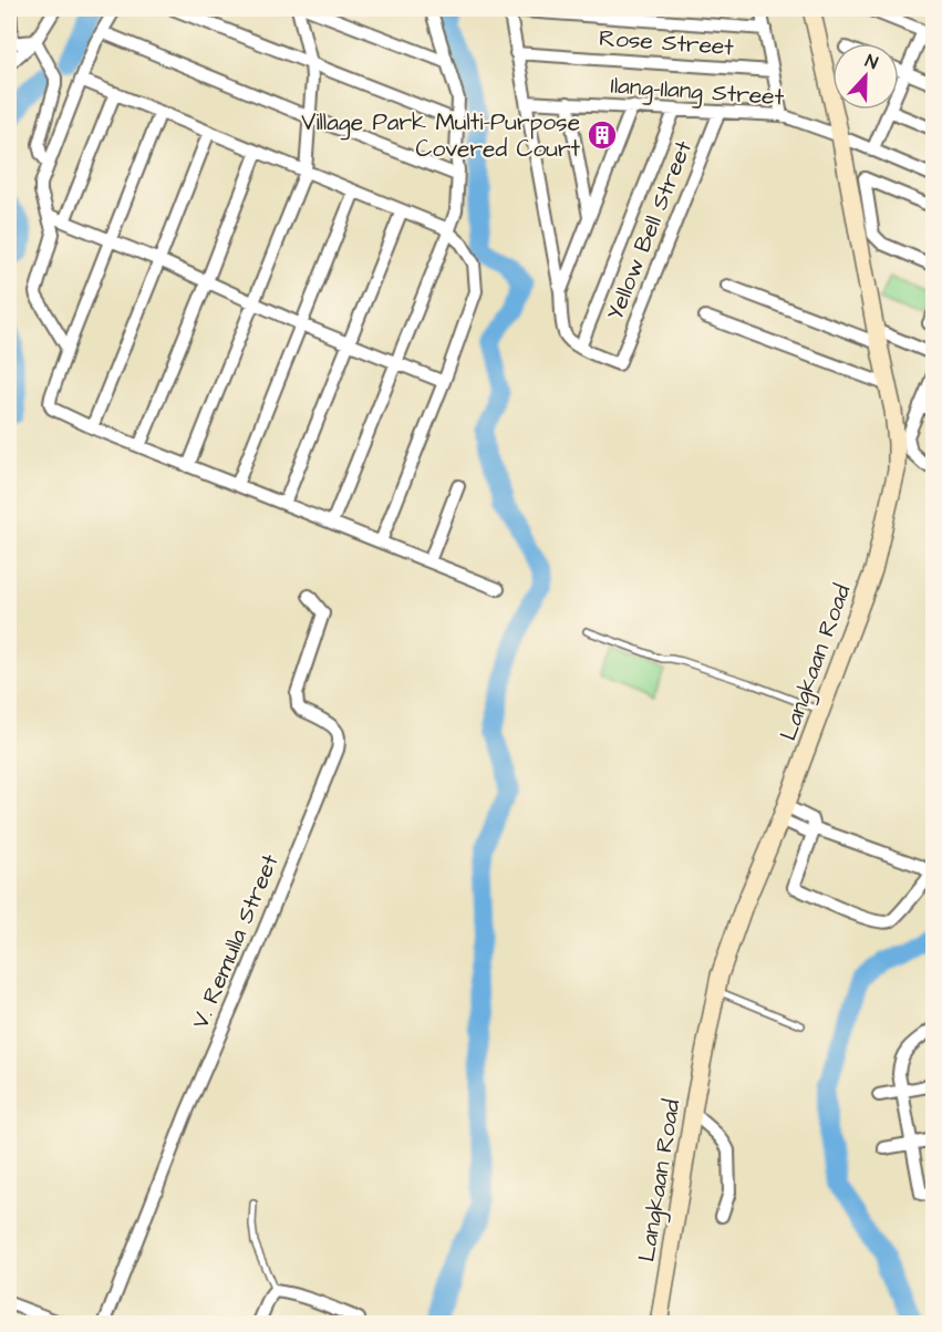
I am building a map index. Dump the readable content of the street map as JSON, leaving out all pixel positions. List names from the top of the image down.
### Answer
{
  "streets": {
    "street": [
      "Rose Street",
      "Ilang-Ilang Street",
      "Yellow Bell Street",
      "Langkaan Road",
      "V. Remulla Street"
    ]
  },
  "crossings": [
    ["Ilang-Ilang Street", "Yellow Bell Street"],
    ["Ilang-Ilang Street", "Langkaan Road"]
  ],
  "places": {
    "building": ["Village Park Multi-Purpose Covered Court"]
  },
  "north": "top"
}
